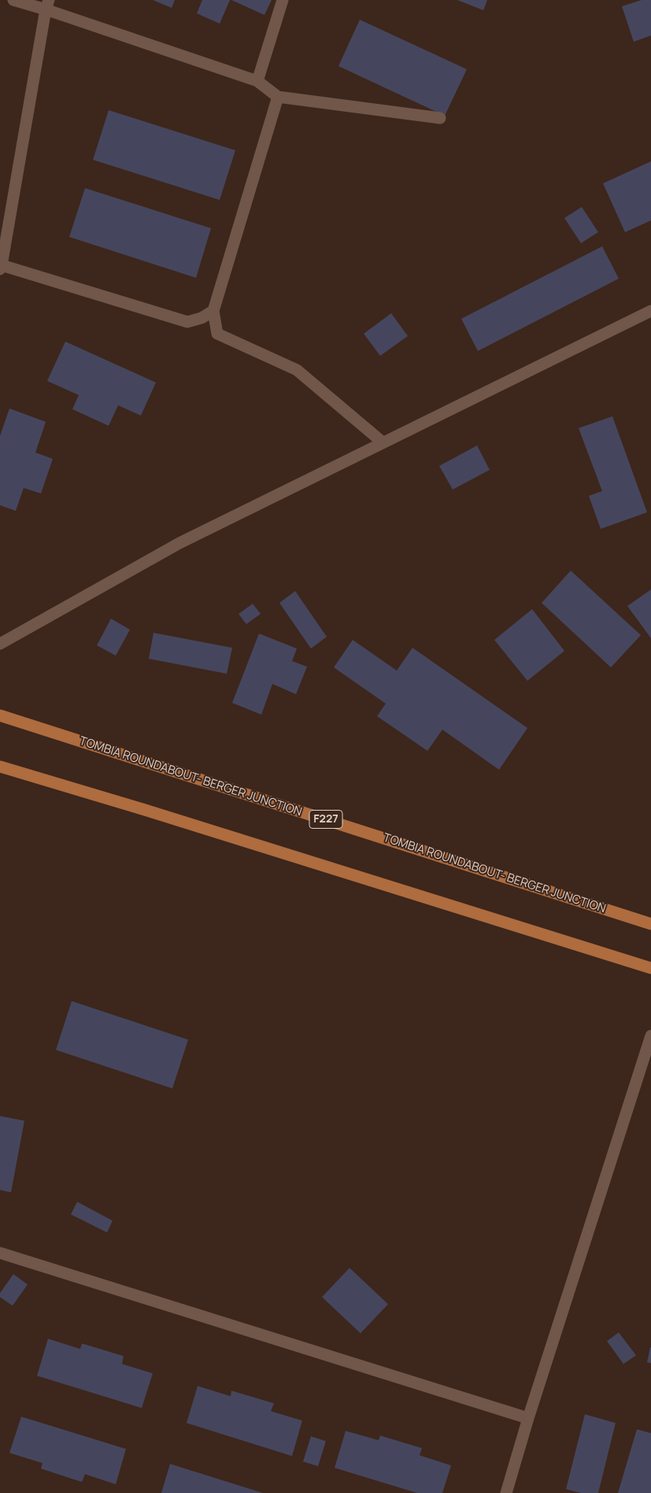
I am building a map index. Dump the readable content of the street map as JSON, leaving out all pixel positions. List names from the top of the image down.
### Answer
{
  "streets": {
    "main road": ["TOMBIA ROUNDABOUT- BERGER JUNCTION", "F227"]
  }
}
